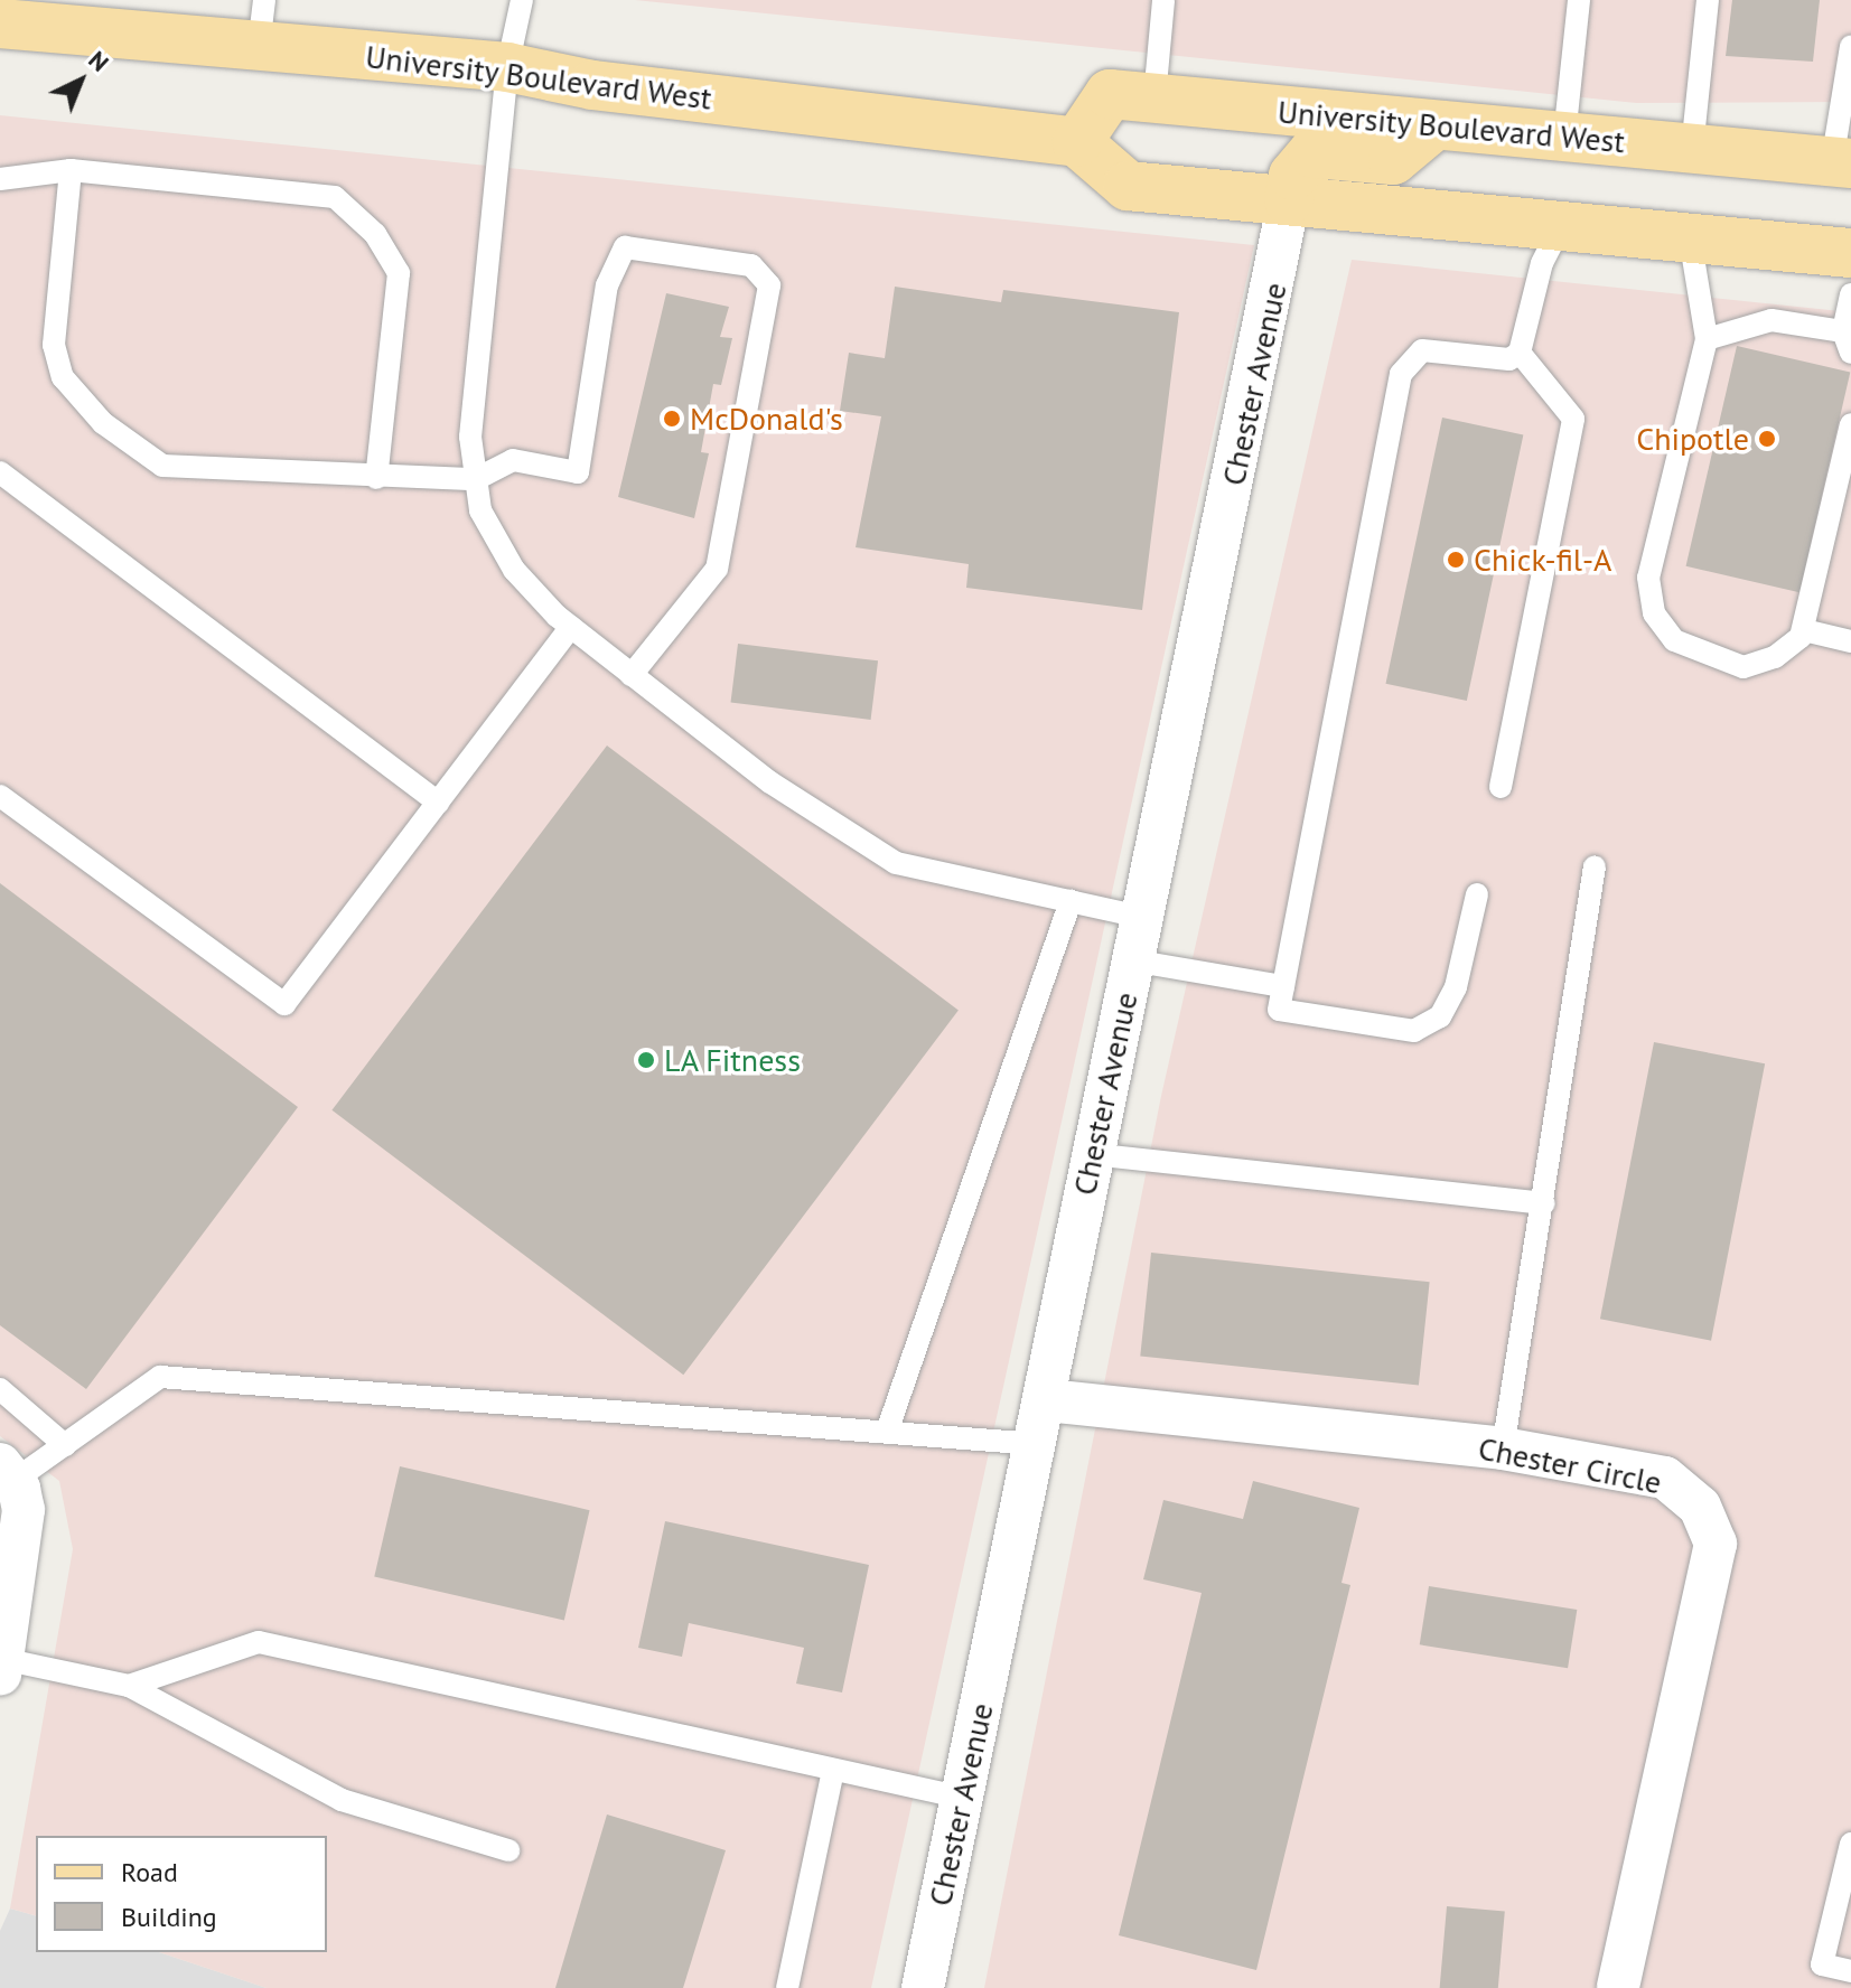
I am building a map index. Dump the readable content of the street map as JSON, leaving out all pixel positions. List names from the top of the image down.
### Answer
{
  "streets": {
    "main road": ["University Boulevard West"],
    "street": ["Chester Avenue", "Chester Circle"]
  },
  "crossings": [
    ["Chester Avenue", "Chester Circle"]
  ],
  "places": [
    "McDonald's",
    "Chipotle",
    "Chick-fil-A",
    "LA Fitness"
  ],
  "legend": ["Road", "Building"],
  "north": "top right"
}
